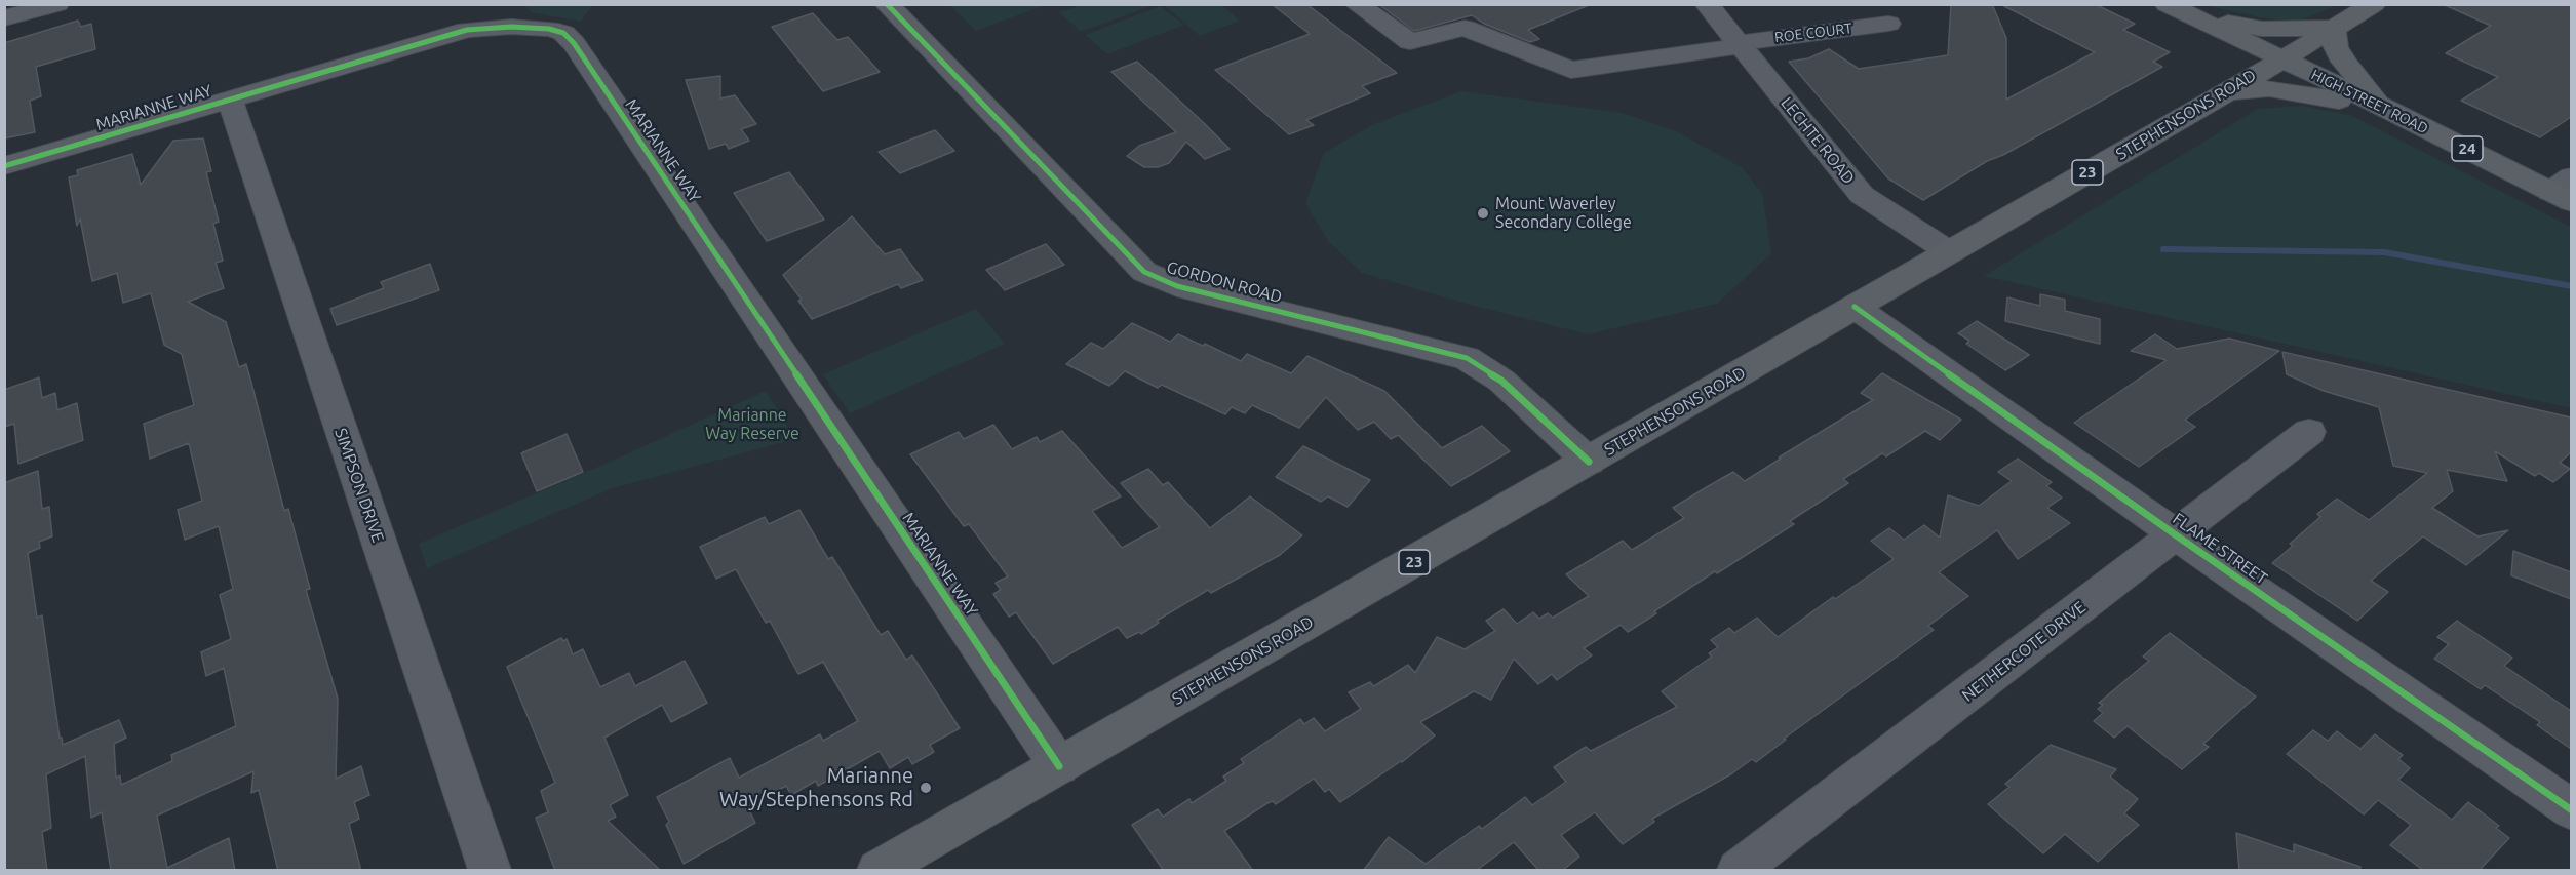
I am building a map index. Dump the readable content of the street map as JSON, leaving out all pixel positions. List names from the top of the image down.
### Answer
{
  "streets": {
    "main road": [
      "HIGH STREET ROAD",
      "STEPHENSONS ROAD",
      "24",
      "23"
    ],
    "street": [
      "ROE COURT",
      "MARIANNE WAY",
      "LECHTE ROAD",
      "GORDON ROAD",
      "SIMPSON DRIVE",
      "FLAME STREET",
      "NETHERCOTE DRIVE"
    ]
  },
  "crossings": [
    ["ROE COURT", "LECHTE ROAD"],
    ["HIGH STREET ROAD", "STEPHENSONS ROAD"],
    ["MARIANNE WAY", "STEPHENSONS ROAD"],
    ["MARIANNE WAY", "SIMPSON DRIVE"],
    ["STEPHENSONS ROAD", "LECHTE ROAD"],
    ["STEPHENSONS ROAD", "GORDON ROAD"],
    ["STEPHENSONS ROAD", "FLAME STREET"],
    ["FLAME STREET", "NETHERCOTE DRIVE"]
  ],
  "parks": ["Marianne Way Reserve"],
  "places": ["Mount Waverley Secondary College", "Marianne Way/Stephensons Rd"]
}
